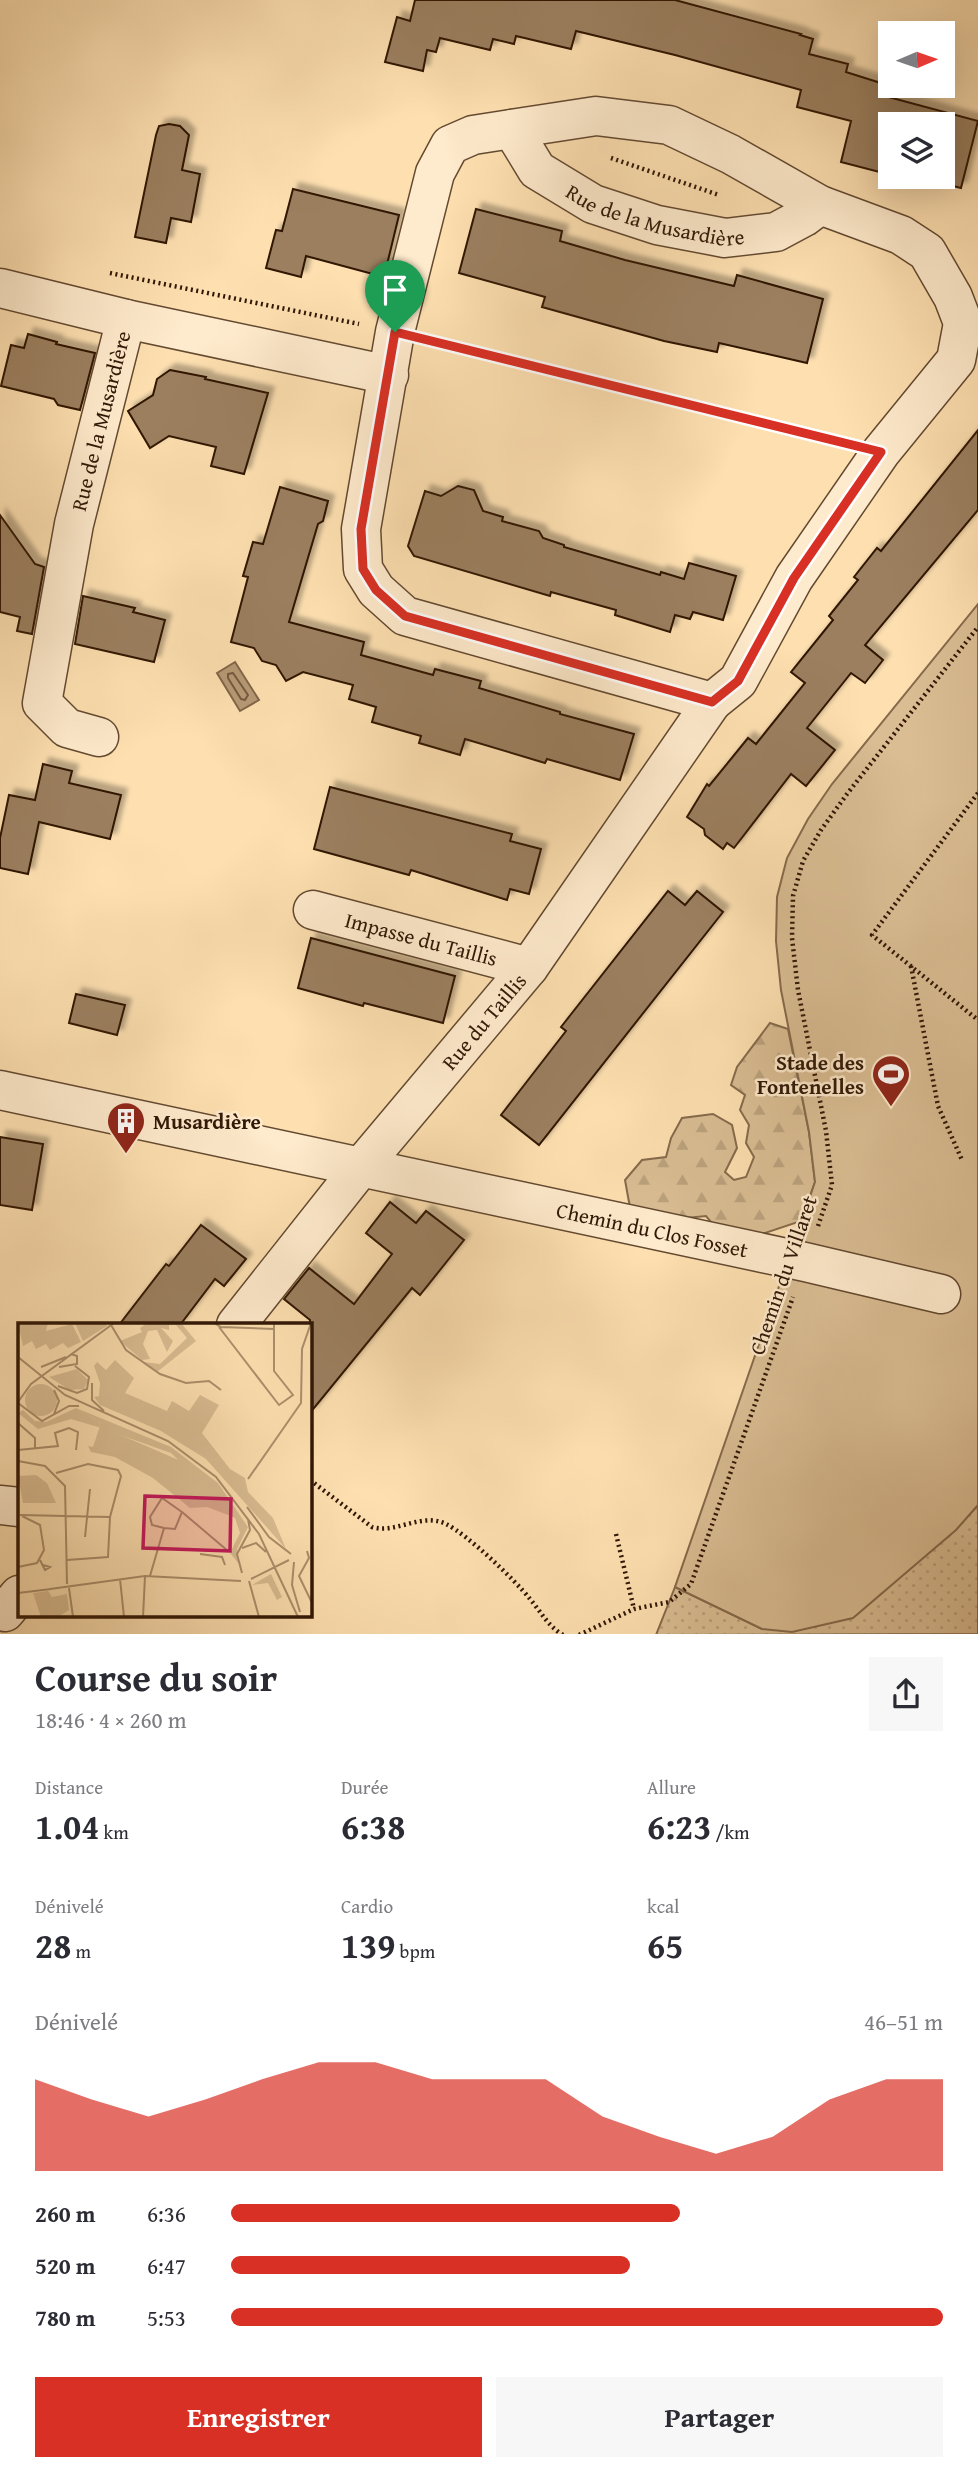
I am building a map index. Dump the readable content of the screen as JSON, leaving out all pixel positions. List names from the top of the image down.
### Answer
{
  "streets": {
    "street": [
      "Rue de la Musardière",
      "Impasse du Taillis",
      "Rue du Taillis",
      "Chemin du Clos Fosset"
    ],
    "path": ["Chemin du Villaret"]
  },
  "crossings": [
    ["Impasse du Taillis", "Rue du Taillis"],
    ["Rue du Taillis", "Chemin du Clos Fosset"],
    ["Chemin du Clos Fosset", "Chemin du Villaret"]
  ],
  "places": {
    "sports": ["Stade des Fontenelles"],
    "building": ["Musardière"]
  },
  "north": "right",
  "page": {
    "heading": ["Course du soir", "18:46 · 4 × 260 m"],
    "stats": [
      ["Distance", "1.04 km"],
      ["Durée", "6:38"],
      ["Allure", "6:23 /km"],
      ["Dénivelé", "28 m"],
      ["Cardio", "139 bpm"],
      ["kcal", "65"]
    ],
    "chart": ["Dénivelé", "46–51 m"],
    "list": [
      {
        "name": "260 m",
        "note": "6:36"
      },
      {
        "name": "520 m",
        "note": "6:47"
      },
      {
        "name": "780 m",
        "note": "5:53"
      }
    ],
    "buttons": ["Enregistrer", "Partager"]
  }
}
